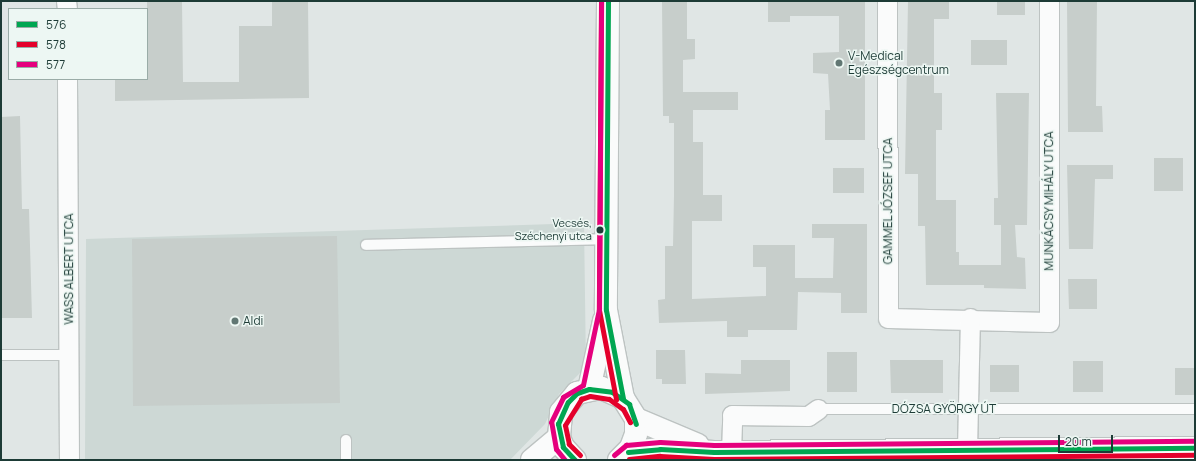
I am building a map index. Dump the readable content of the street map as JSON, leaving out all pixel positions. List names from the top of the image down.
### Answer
{
  "streets": {
    "street": [
      "GAMMEL JÓZSEF UTCA",
      "MUNKÁCSY MIHÁLY UTCA",
      "WASS ALBERT UTCA",
      "DÓZSA GYÖRGY ÚT"
    ]
  },
  "crossings": [
    ["GAMMEL JÓZSEF UTCA", "MUNKÁCSY MIHÁLY UTCA"]
  ],
  "places": ["V-Medical Egészségcentrum", "Vecsés, Széchenyi utca", "Aldi"],
  "lines": ["transit line 576", "transit line 578", "transit line 577"],
  "legend": ["576", "578", "577"],
  "scale_bar": "20 m"
}
